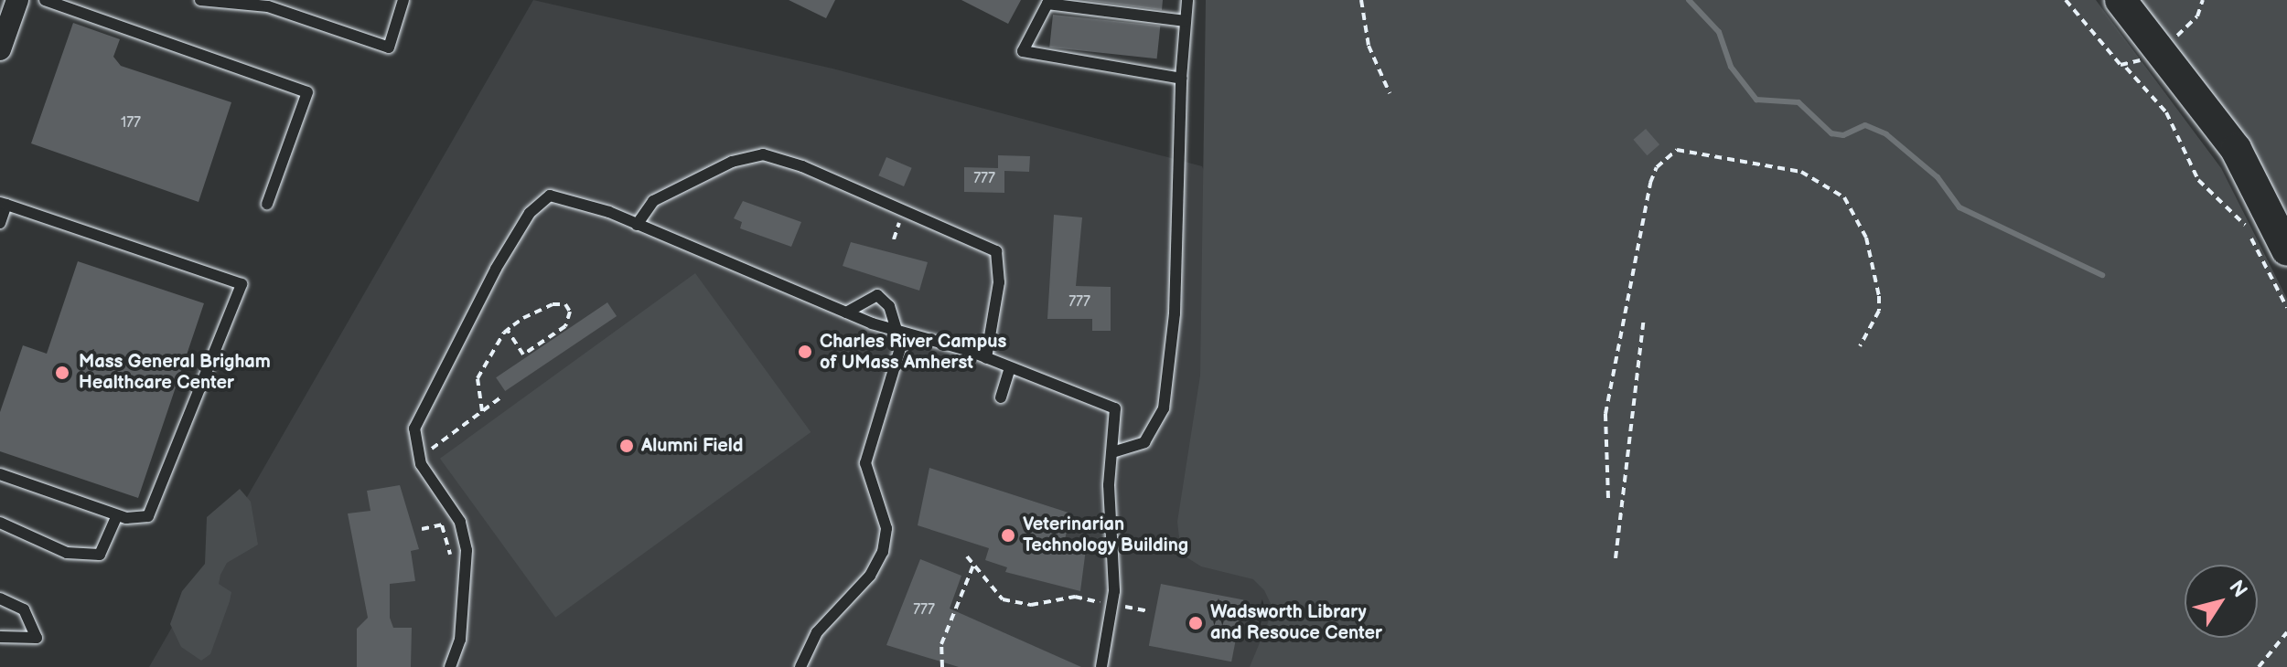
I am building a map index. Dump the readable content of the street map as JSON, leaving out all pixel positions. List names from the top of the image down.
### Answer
{
  "places": [
    "Charles River Campus of UMass Amherst",
    "Mass General Brigham Healthcare Center",
    "Alumni Field",
    "Veterinarian Technology Building",
    "Wadsworth Library and Resouce Center"
  ],
  "house_numbers": [
    "177",
    "777",
    "777",
    "777"
  ],
  "north": "top right"
}
